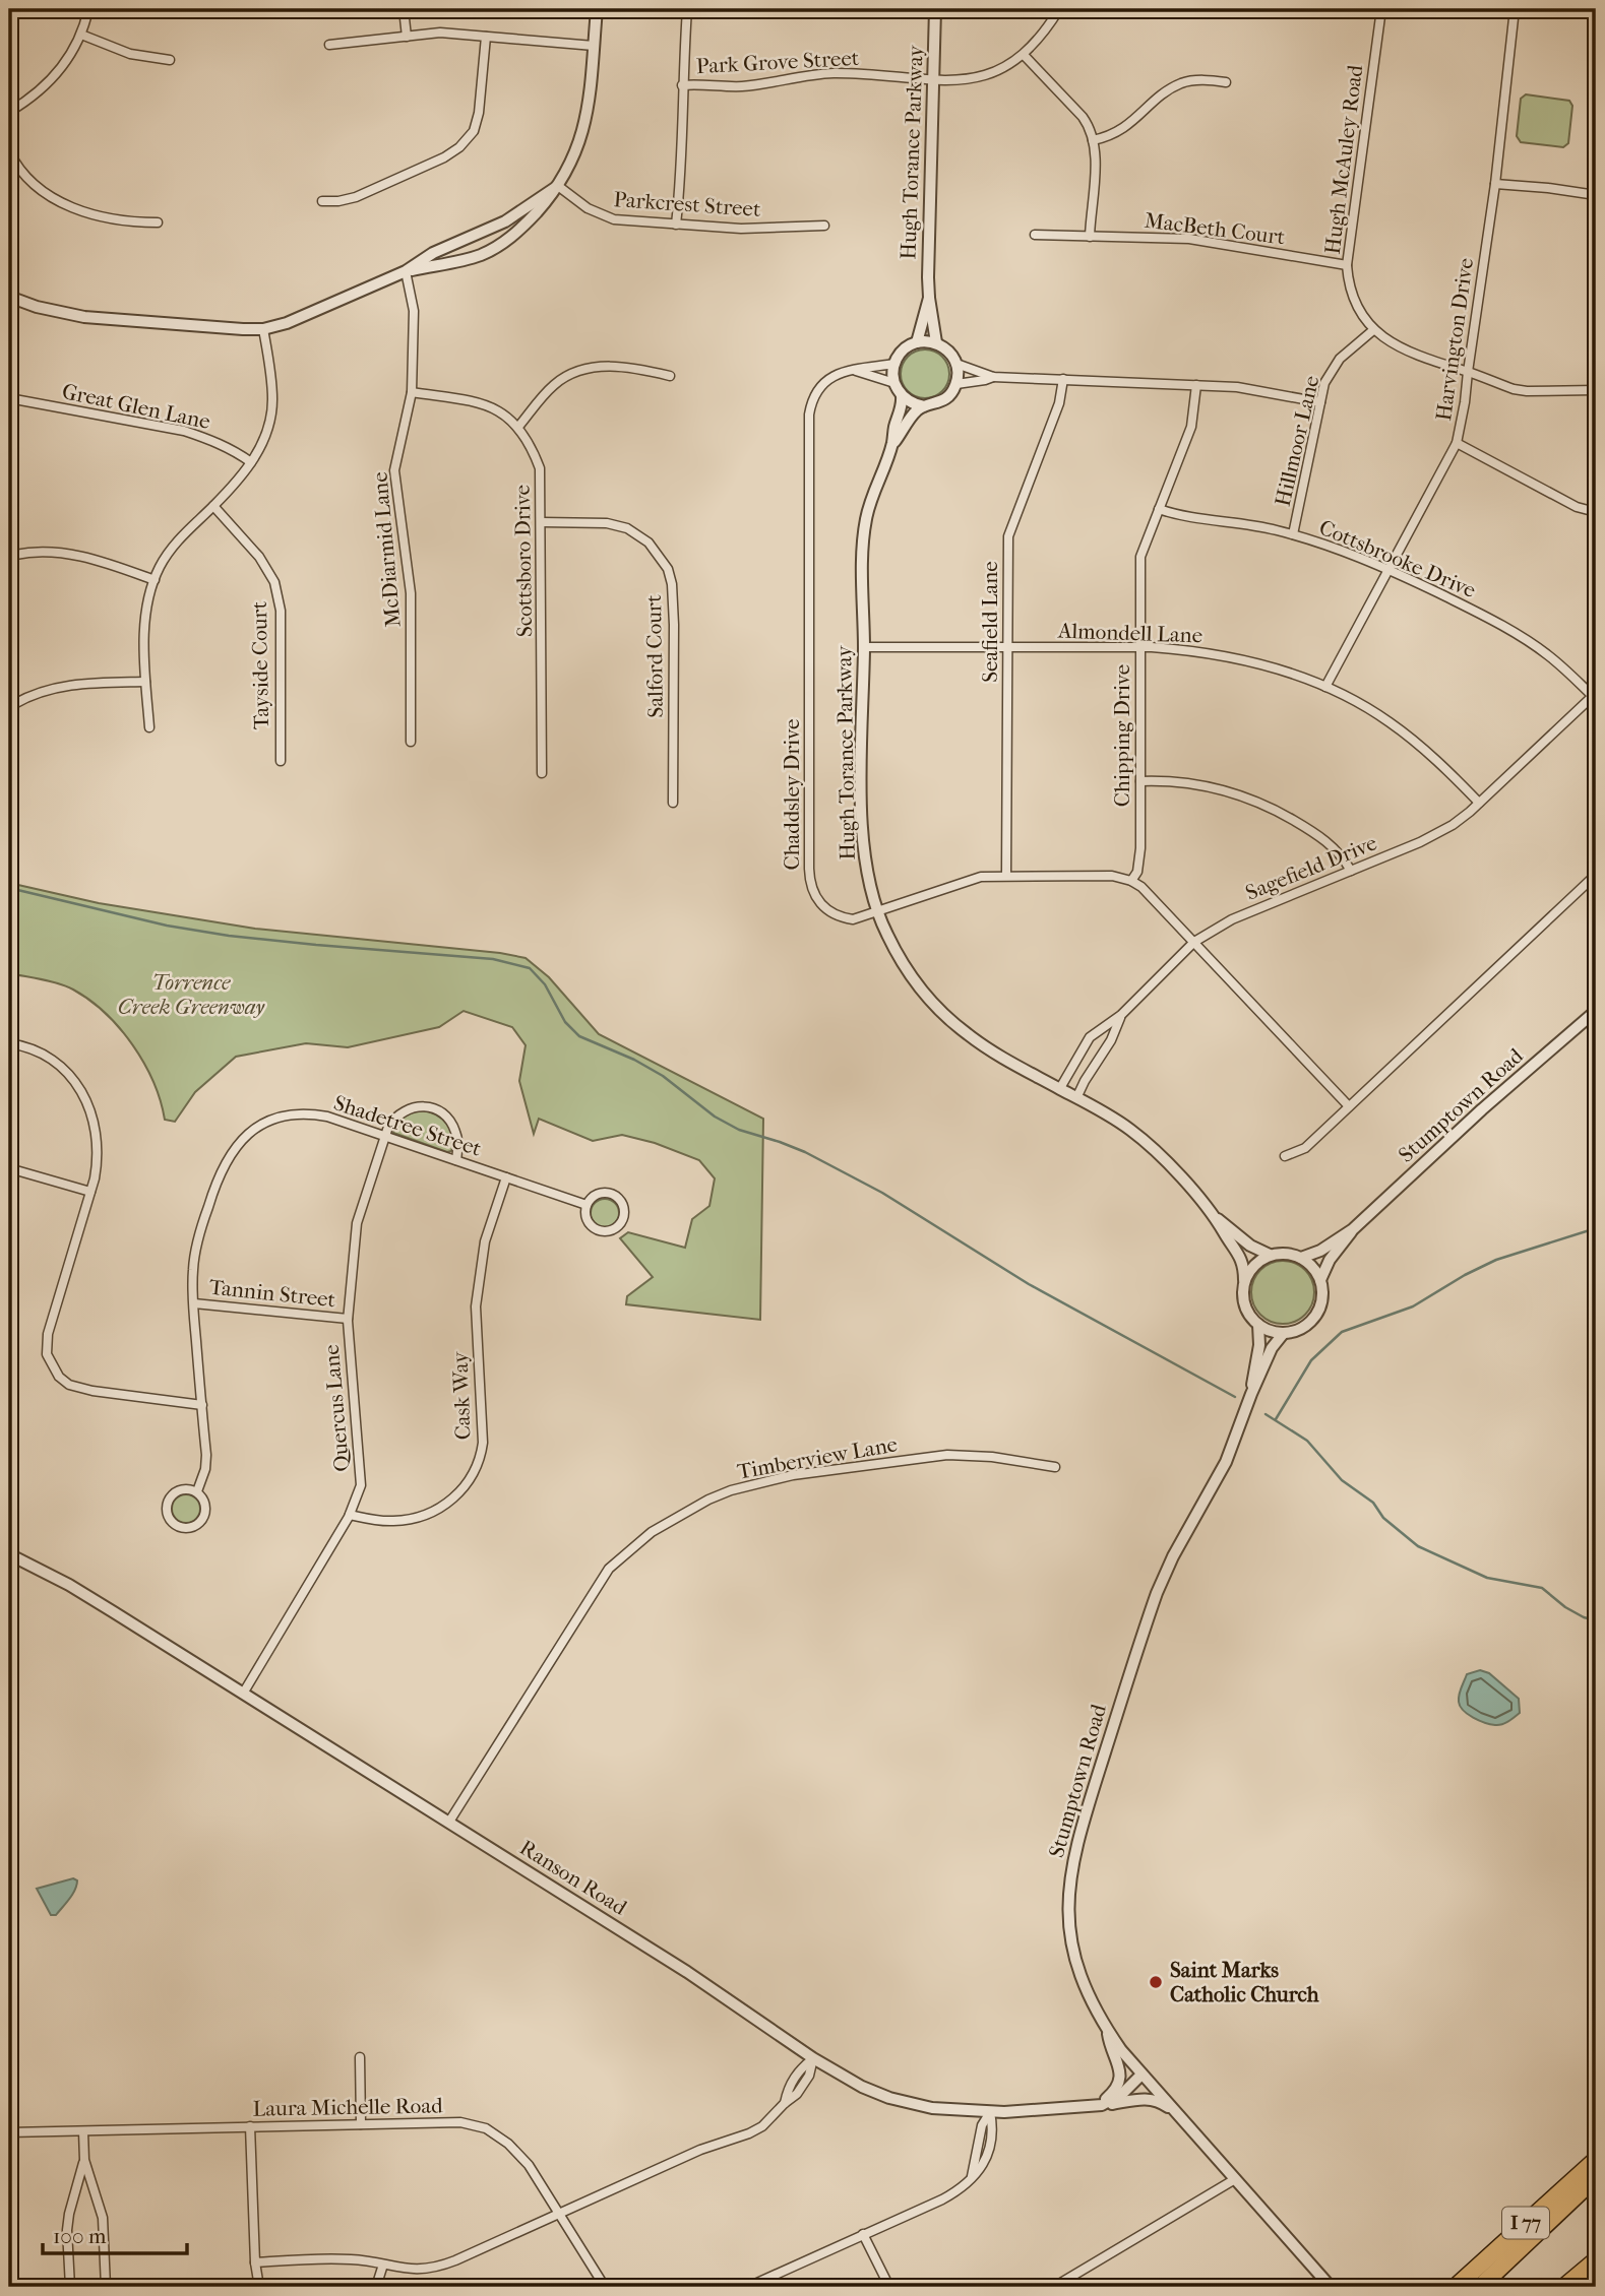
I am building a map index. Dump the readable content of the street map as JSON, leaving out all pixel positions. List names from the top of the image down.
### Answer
{
  "streets": {
    "highway": ["I 77"],
    "street": [
      "Park Grove Street",
      "Hugh Torance Parkway",
      "Hugh McAuley Road",
      "Parkcrest Street",
      "MacBeth Court",
      "Harvington Drive",
      "Great Glen Lane",
      "Hillmoor Lane",
      "McDiarmid Lane",
      "Cottsbrooke Drive",
      "Scottsboro Drive",
      "Seafield Lane",
      "Almondell Lane",
      "Salford Court",
      "Tayside Court",
      "Chipping Drive",
      "Chaddsley Drive",
      "Sagefield Drive",
      "Stumptown Road",
      "Shadetree Street",
      "Tannin Street",
      "Cask Way",
      "Quercus Lane",
      "Timberview Lane",
      "Ranson Road",
      "Laura Michelle Road"
    ]
  },
  "crossings": [
    ["Park Grove Street", "Hugh Torance Parkway"],
    ["Hugh Torance Parkway", "Almondell Lane"],
    ["Hugh Torance Parkway", "Chaddsley Drive"],
    ["Hugh Torance Parkway", "Sagefield Drive"],
    ["Hugh Torance Parkway", "Stumptown Road"],
    ["Hugh McAuley Road", "MacBeth Court"],
    ["Hugh McAuley Road", "Harvington Drive"],
    ["Hugh McAuley Road", "Hillmoor Lane"],
    ["Harvington Drive", "Cottsbrooke Drive"],
    ["Harvington Drive", "Almondell Lane"],
    ["Hillmoor Lane", "Cottsbrooke Drive"],
    ["McDiarmid Lane", "Scottsboro Drive"],
    ["Cottsbrooke Drive", "Chipping Drive"],
    ["Cottsbrooke Drive", "Sagefield Drive"],
    ["Scottsboro Drive", "Salford Court"],
    ["Seafield Lane", "Almondell Lane"],
    ["Seafield Lane", "Chaddsley Drive"],
    ["Almondell Lane", "Chipping Drive"],
    ["Almondell Lane", "Sagefield Drive"],
    ["Chipping Drive", "Chaddsley Drive"],
    ["Stumptown Road", "Ranson Road"],
    ["Shadetree Street", "Tannin Street"],
    ["Shadetree Street", "Cask Way"],
    ["Shadetree Street", "Quercus Lane"],
    ["Tannin Street", "Quercus Lane"],
    ["Cask Way", "Quercus Lane"],
    ["Quercus Lane", "Ranson Road"],
    ["Timberview Lane", "Ranson Road"]
  ],
  "parks": ["Torrence Creek Greenway"],
  "places": ["Saint Marks Catholic Church"],
  "scale_bar": "100 m"
}
